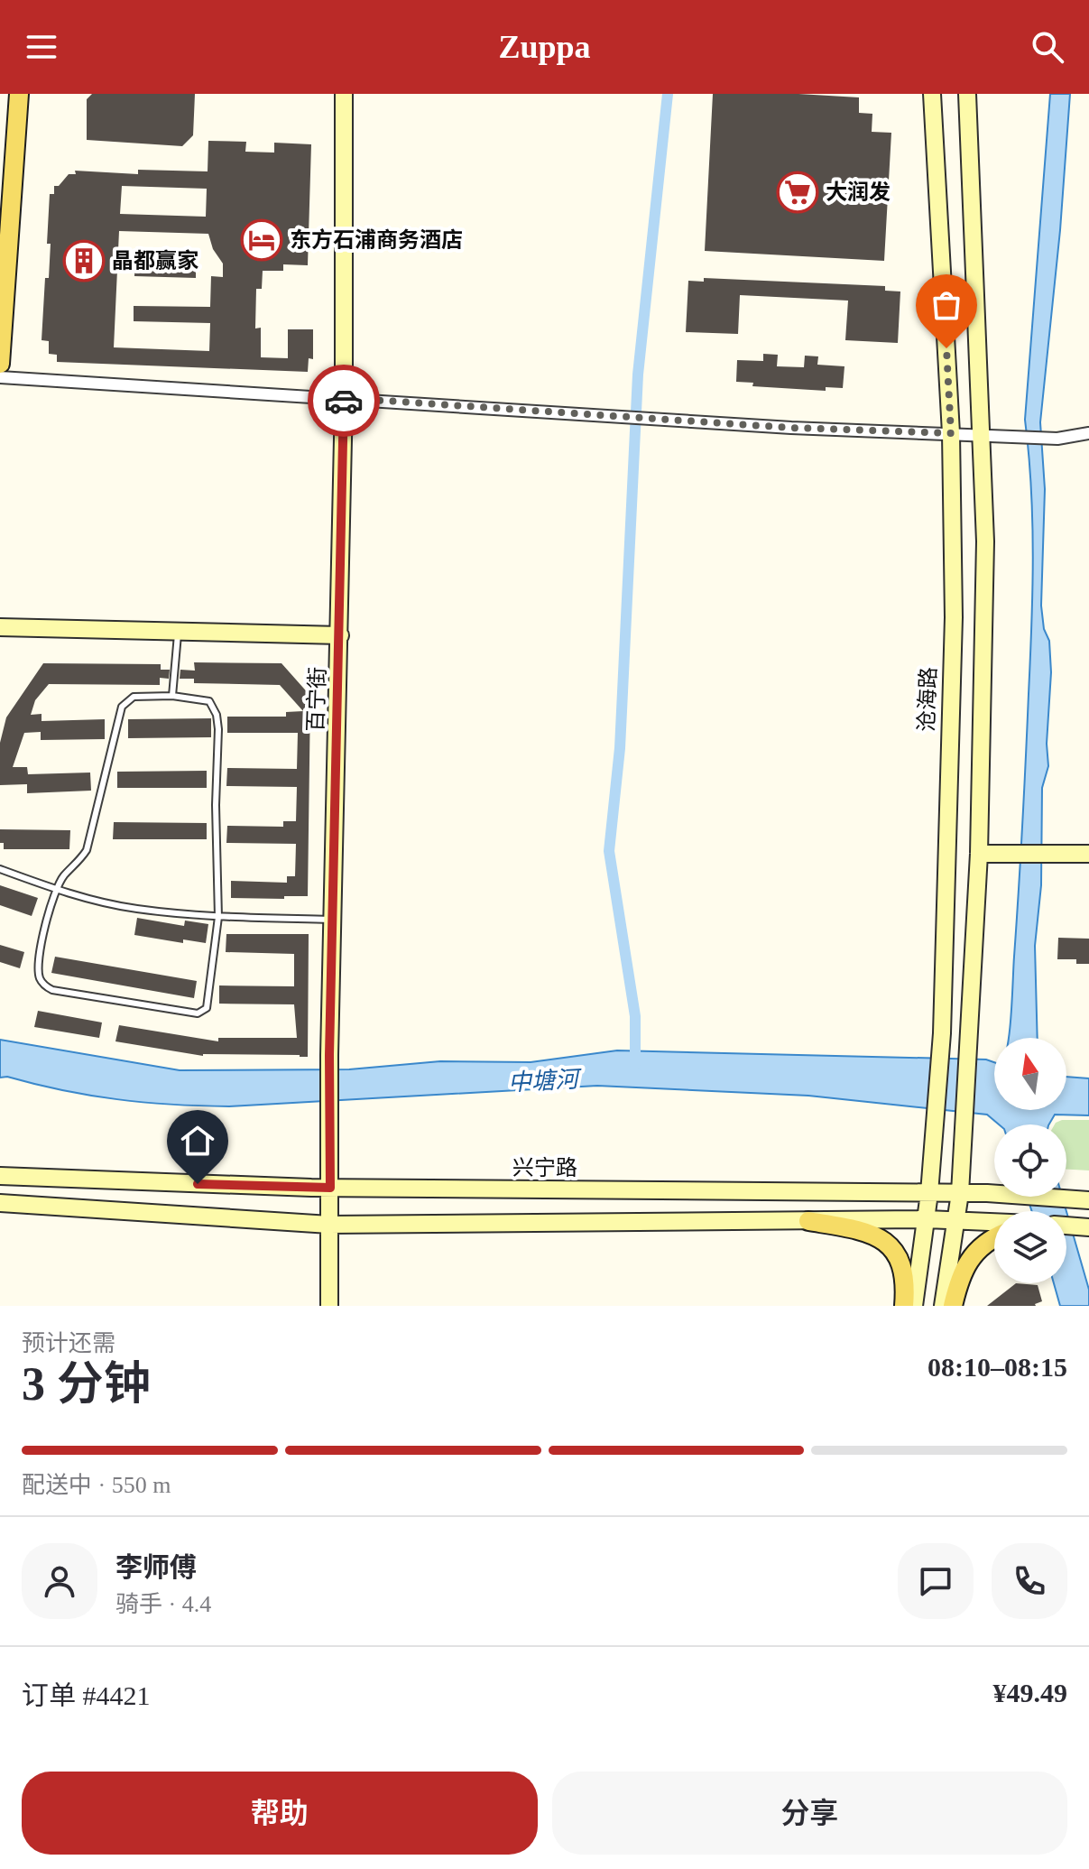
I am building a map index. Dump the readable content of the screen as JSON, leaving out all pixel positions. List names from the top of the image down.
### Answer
{
  "streets": {
    "main road": ["百宁街", "沧海路", "兴宁路"]
  },
  "crossings": [
    ["百宁街", "兴宁路"],
    ["沧海路", "兴宁路"]
  ],
  "water": ["中塘河"],
  "places": {
    "supermarket": ["大润发"],
    "hotel": ["东方石浦商务酒店"],
    "building": ["晶都赢家"]
  },
  "north": "top",
  "page": {
    "header": "Zuppa",
    "heading": ["3 分钟", "预计还需", "08:10–08:15"],
    "panel": [
      "李师傅",
      "骑手 · 4.4",
      "订单 #4421",
      "¥49.49"
    ],
    "bar": "配送中 · 550 m",
    "buttons": ["帮助", "分享"]
  }
}
